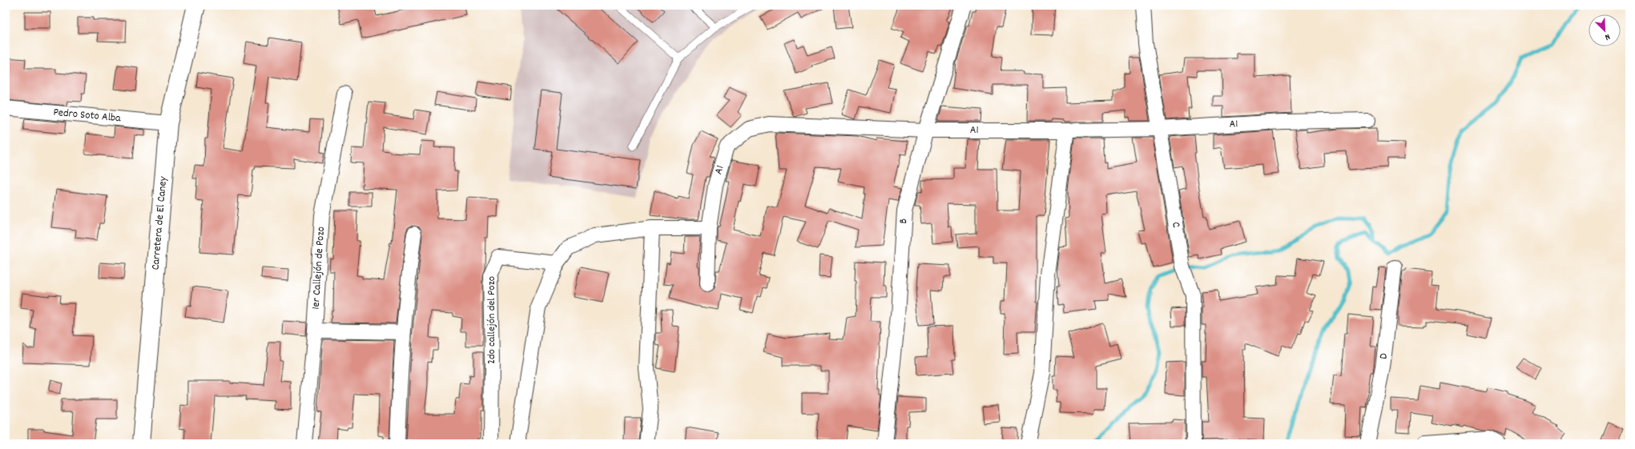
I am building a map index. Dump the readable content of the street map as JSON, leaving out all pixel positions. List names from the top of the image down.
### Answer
{
  "streets": {
    "main road": ["Carretera de El Caney"],
    "street": [
      "Pedro Soto Alba",
      "A1",
      "B",
      "C",
      "1er Callejón de Pozo",
      "2do callejón del Pozo",
      "D"
    ]
  },
  "crossings": [
    ["Pedro Soto Alba", "Carretera de El Caney"],
    ["A1", "B"],
    ["A1", "C"]
  ],
  "north": "bottom right"
}
